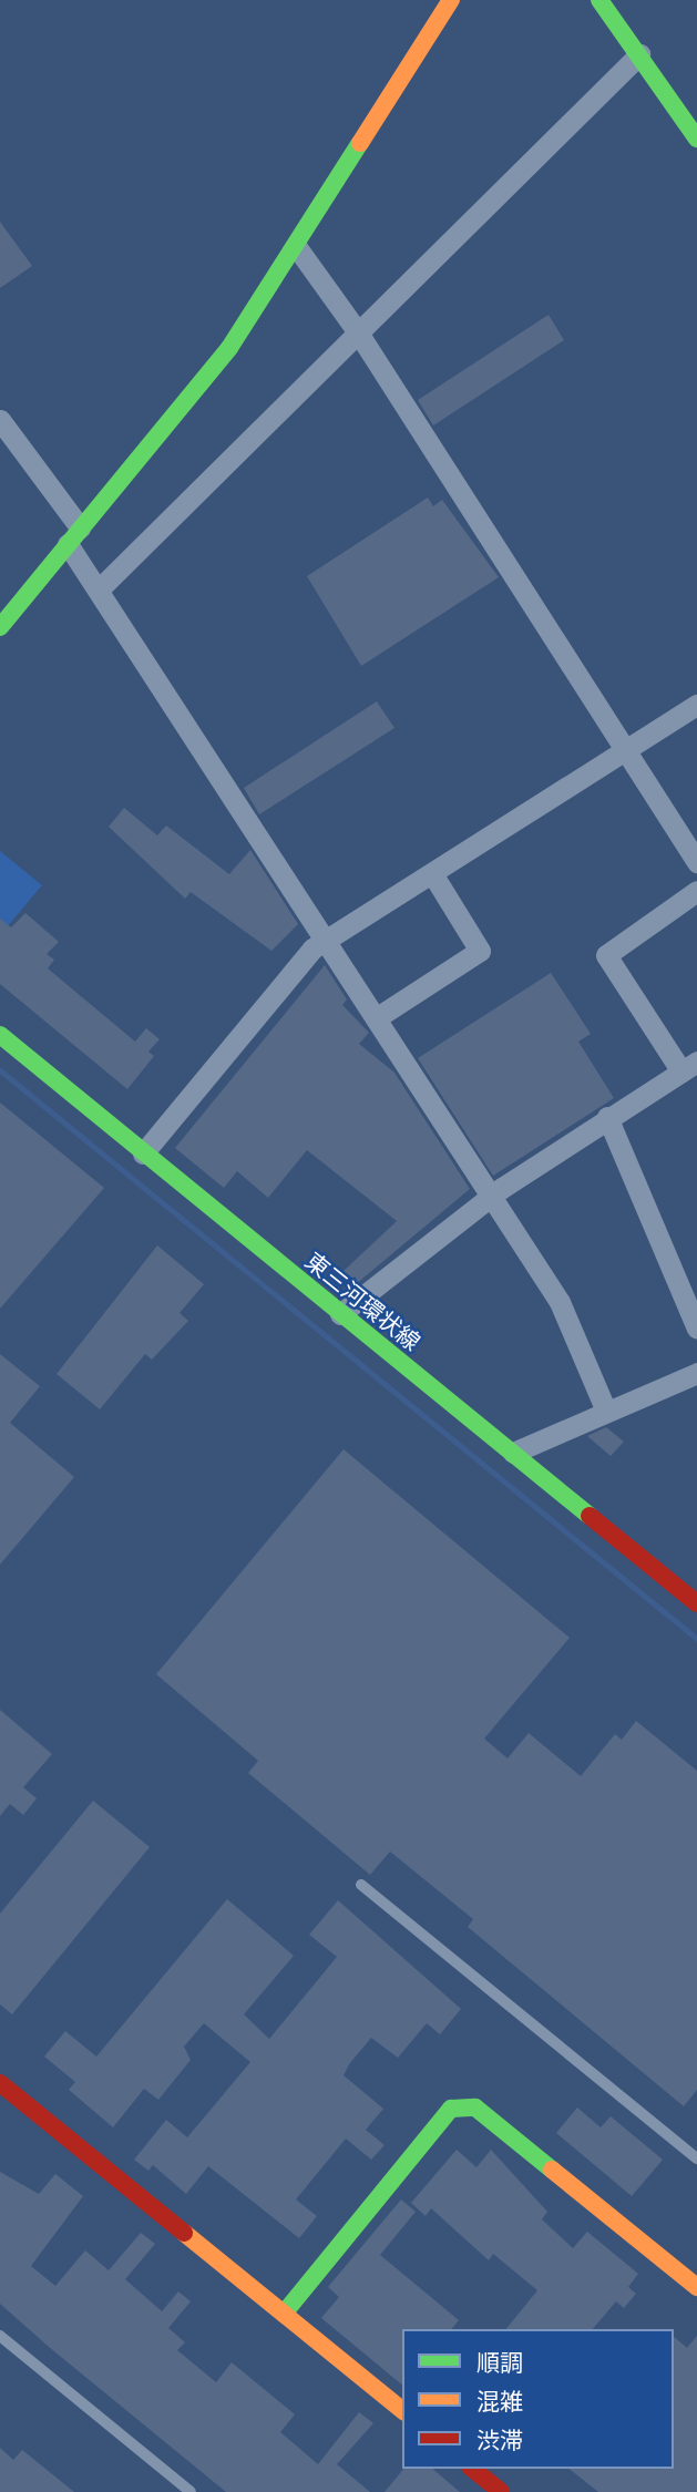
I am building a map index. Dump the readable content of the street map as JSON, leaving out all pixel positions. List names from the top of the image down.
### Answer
{
  "streets": {
    "street": ["東三河環状線"]
  },
  "legend": ["順調", "混雑", "渋滞"]
}
